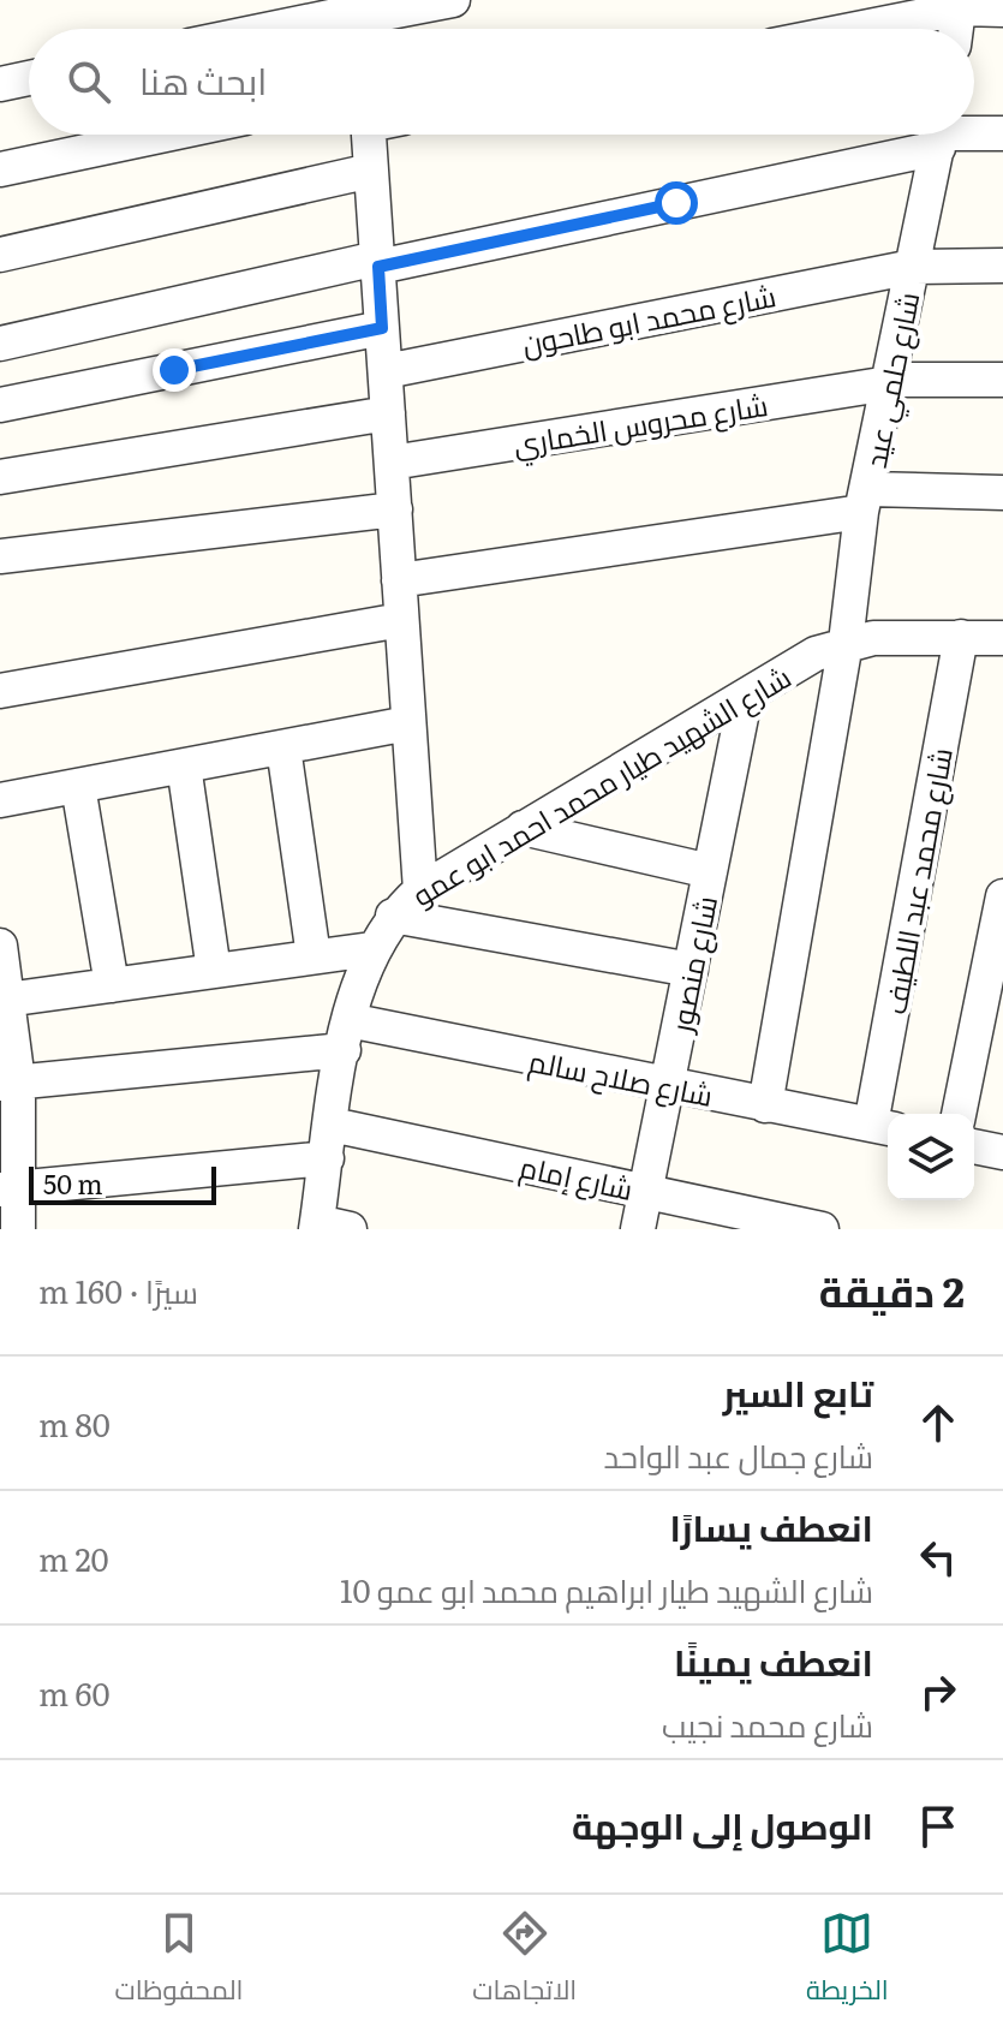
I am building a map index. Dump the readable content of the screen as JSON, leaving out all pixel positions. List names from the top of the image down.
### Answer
{
  "streets": {
    "street": [
      "شارع محمد ابو طاحون",
      "شارع حلمي عيد",
      "شارع محروس الخماري",
      "شارع الشهيد طيار محمد احمد ابو عمو",
      "شارع محمد عبد اللطيف",
      "شارع منصور",
      "شارع صلاح سالم",
      "شارع إمام"
    ]
  },
  "crossings": [
    ["شارع محمد ابو طاحون", "شارع حلمي عيد"],
    ["شارع حلمي عيد", "شارع محروس الخماري"],
    ["شارع حلمي عيد", "شارع الشهيد طيار محمد احمد ابو عمو"],
    ["شارع حلمي عيد", "شارع صلاح سالم"],
    ["شارع الشهيد طيار محمد احمد ابو عمو", "شارع منصور"],
    ["شارع الشهيد طيار محمد احمد ابو عمو", "شارع صلاح سالم"],
    ["شارع الشهيد طيار محمد احمد ابو عمو", "شارع إمام"],
    ["شارع محمد عبد اللطيف", "شارع صلاح سالم"],
    ["شارع منصور", "شارع صلاح سالم"],
    ["شارع منصور", "شارع إمام"]
  ],
  "scale_bar": "50 m",
  "page": {
    "search": "ابحث هنا",
    "scale": "50 m",
    "heading": ["2 دقيقة", "سيرًا · 160 m"],
    "list": [
      ["تابع السير", "شارع جمال عبد الواحد", "80 m"],
      ["انعطف يسارًا", "شارع الشهيد طيار ابراهيم محمد ابو عمو 10", "20 m"],
      ["انعطف يمينًا", "شارع محمد نجيب", "60 m"],
      "الوصول إلى الوجهة"
    ],
    "nav": ["الخريطة", "الاتجاهات", "المحفوظات"]
  }
}
